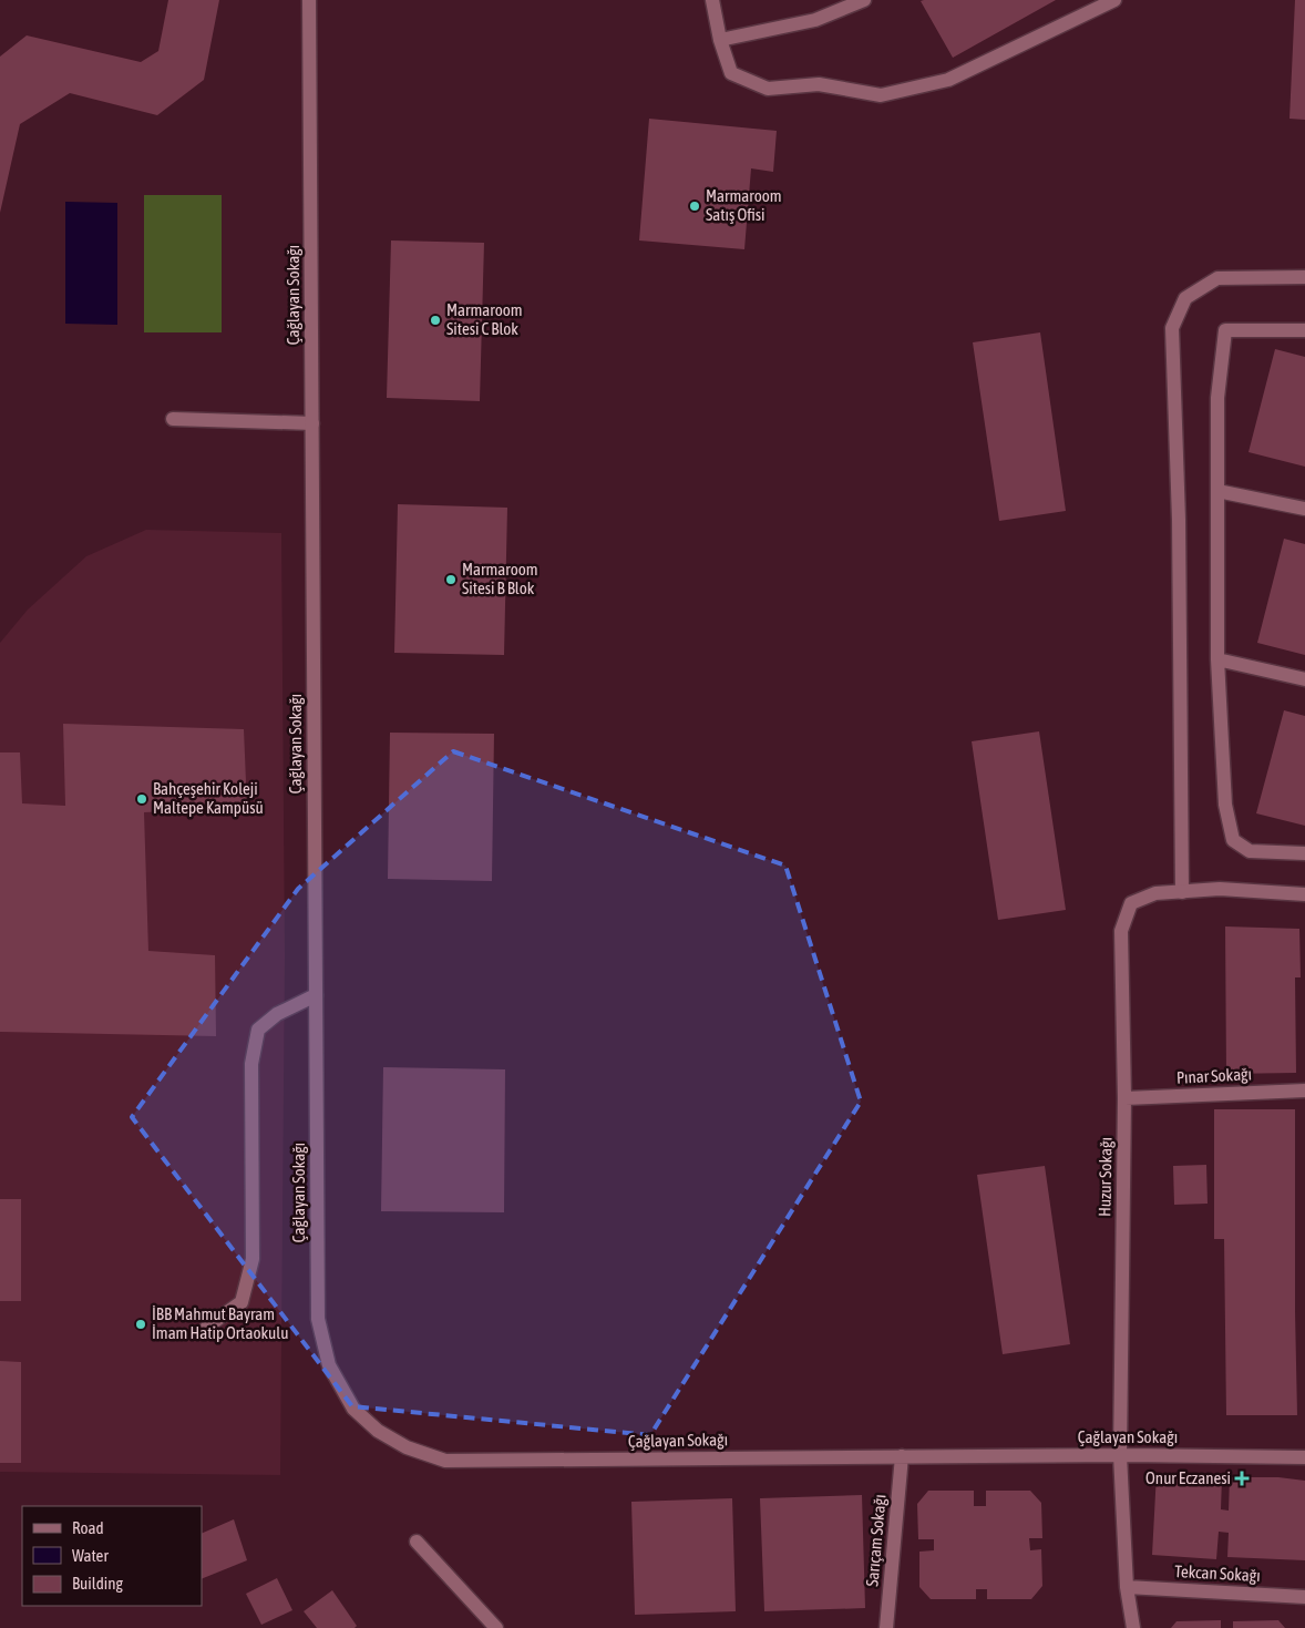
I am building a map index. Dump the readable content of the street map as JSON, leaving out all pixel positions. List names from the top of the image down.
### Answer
{
  "streets": {
    "street": [
      "Çağlayan Sokağı",
      "Pınar Sokağı",
      "Huzur Sokağı",
      "Sarıçam Sokağı",
      "Tekcan Sokağı"
    ]
  },
  "crossings": [
    ["Çağlayan Sokağı", "Huzur Sokağı"],
    ["Çağlayan Sokağı", "Sarıçam Sokağı"],
    ["Pınar Sokağı", "Huzur Sokağı"],
    ["Huzur Sokağı", "Tekcan Sokağı"]
  ],
  "places": {
    "other": [
      "Marmaroom Satış Ofisi",
      "Marmaroom Sitesi C Blok",
      "Marmaroom Sitesi B Blok",
      "Bahçeşehir Koleji Maltepe Kampüsü",
      "İBB Mahmut Bayram İmam Hatip Ortaokulu"
    ],
    "health": ["Onur Eczanesi"]
  },
  "legend": ["Road", "Water", "Building"]
}
